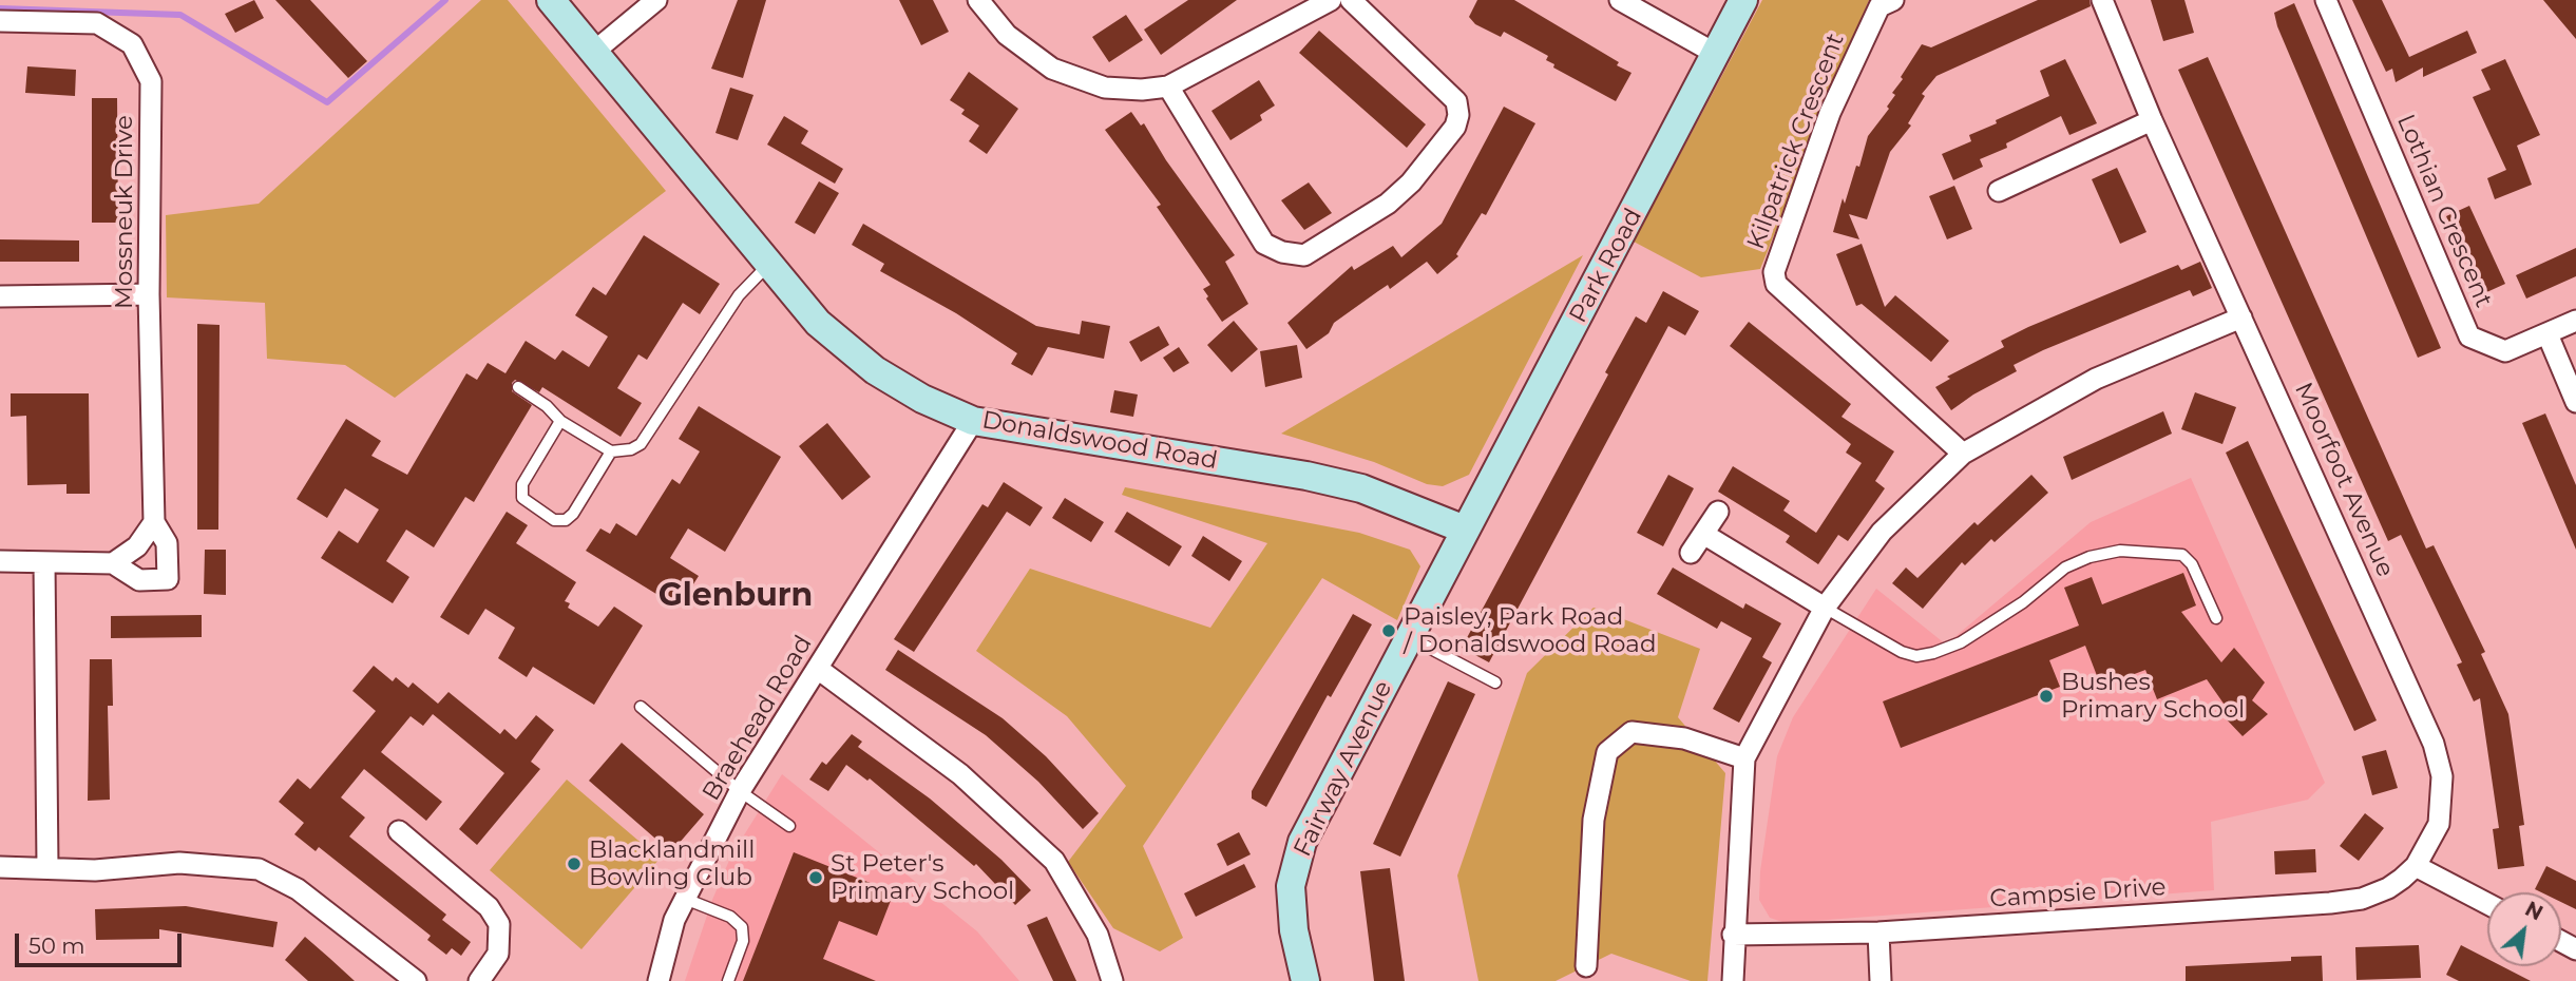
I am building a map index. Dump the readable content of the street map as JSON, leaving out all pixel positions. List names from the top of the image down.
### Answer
{
  "streets": {
    "street": [
      "Kilpatrick Crescent",
      "Lothian Crescent",
      "Mossneuk Drive",
      "Park Road",
      "Donaldswood Road",
      "Moorfoot Avenue",
      "Braehead Road",
      "Fairway Avenue",
      "Campsie Drive"
    ]
  },
  "crossings": [
    ["Park Road", "Donaldswood Road"],
    ["Park Road", "Fairway Avenue"],
    ["Donaldswood Road", "Braehead Road"],
    ["Donaldswood Road", "Fairway Avenue"],
    ["Moorfoot Avenue", "Campsie Drive"]
  ],
  "districts": ["Glenburn"],
  "places": [
    "Paisley, Park Road / Donaldswood Road",
    "Bushes Primary School",
    "Blacklandmill Bowling Club",
    "St Peter's Primary School"
  ],
  "scale_bar": "50 m",
  "north": "top right"
}
